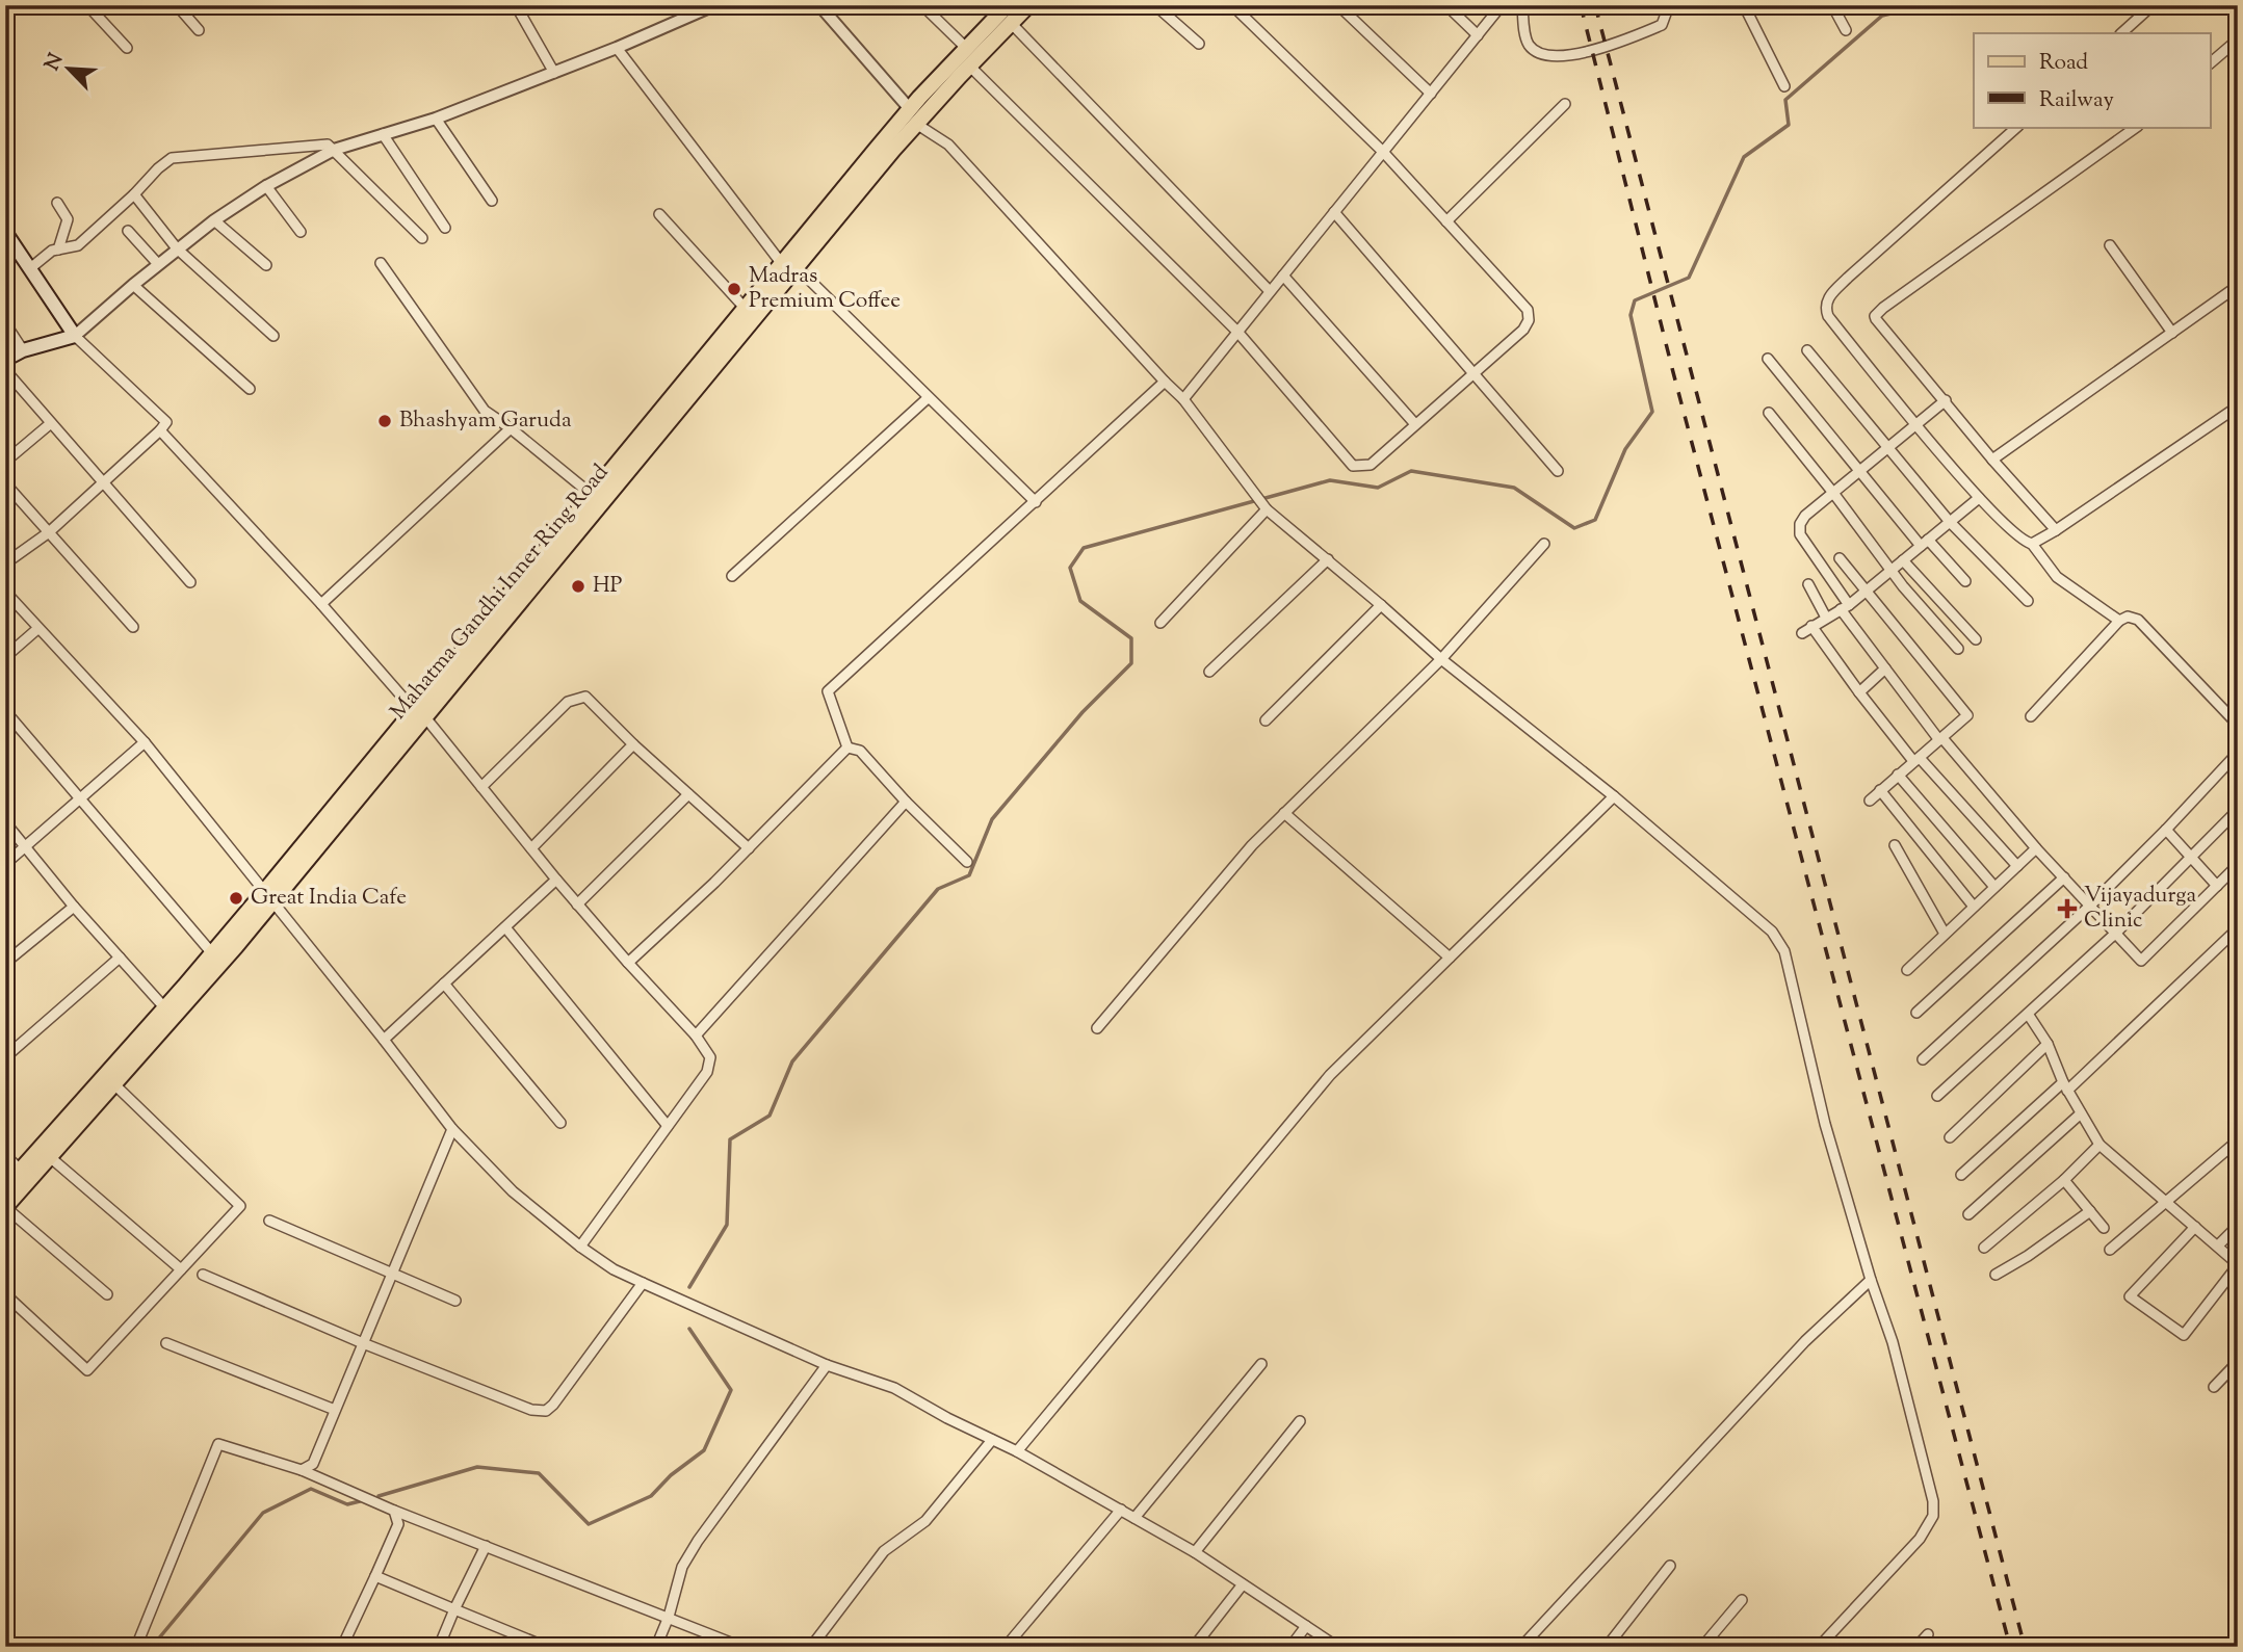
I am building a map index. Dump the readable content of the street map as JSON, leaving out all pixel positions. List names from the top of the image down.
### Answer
{
  "streets": {
    "main road": ["Mahatma Gandhi Inner Ring Road"]
  },
  "places": {
    "other": [
      "Madras Premium Coffee",
      "Bhashyam Garuda",
      "HP",
      "Great India Cafe"
    ],
    "health": ["Vijayadurga Clinic"]
  },
  "legend": ["Road", "Railway"],
  "north": "top left"
}
